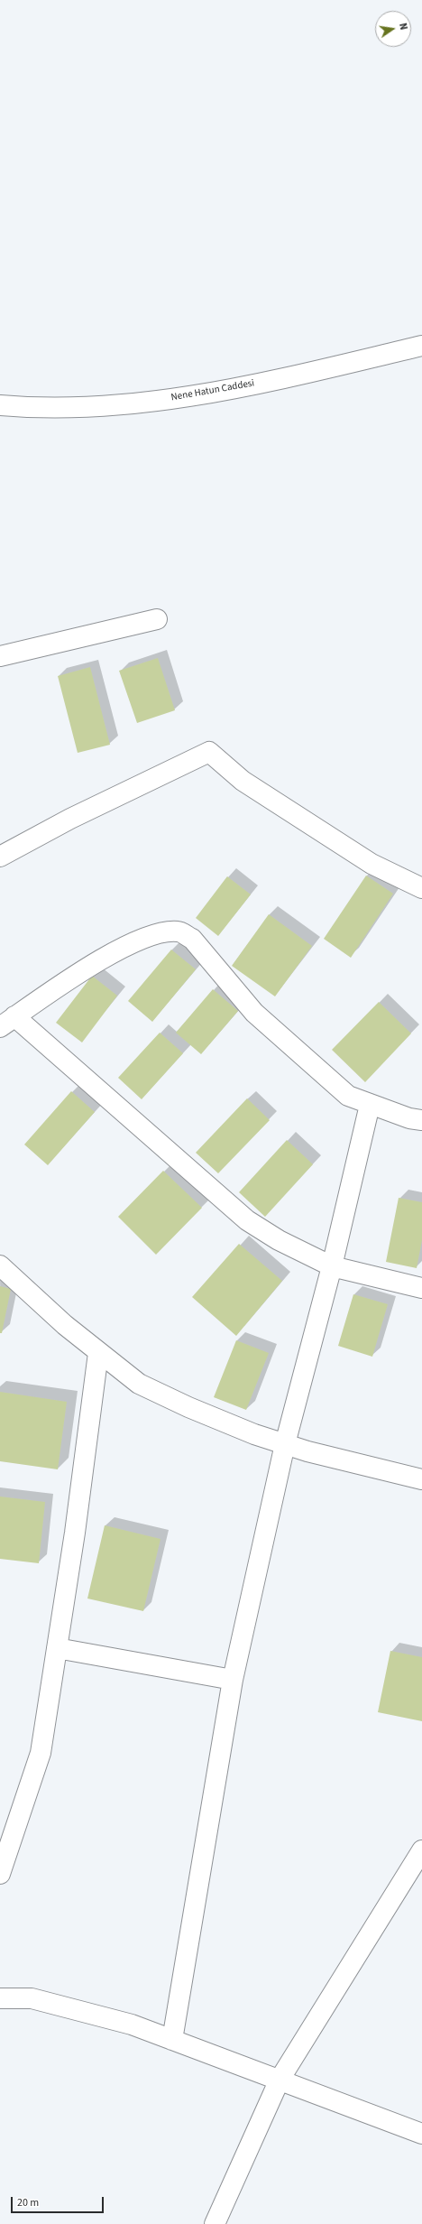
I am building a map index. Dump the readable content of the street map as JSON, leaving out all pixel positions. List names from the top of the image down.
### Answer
{
  "streets": {
    "street": ["Nene Hatun Caddesi"]
  },
  "scale_bar": "20 m",
  "north": "right"
}
